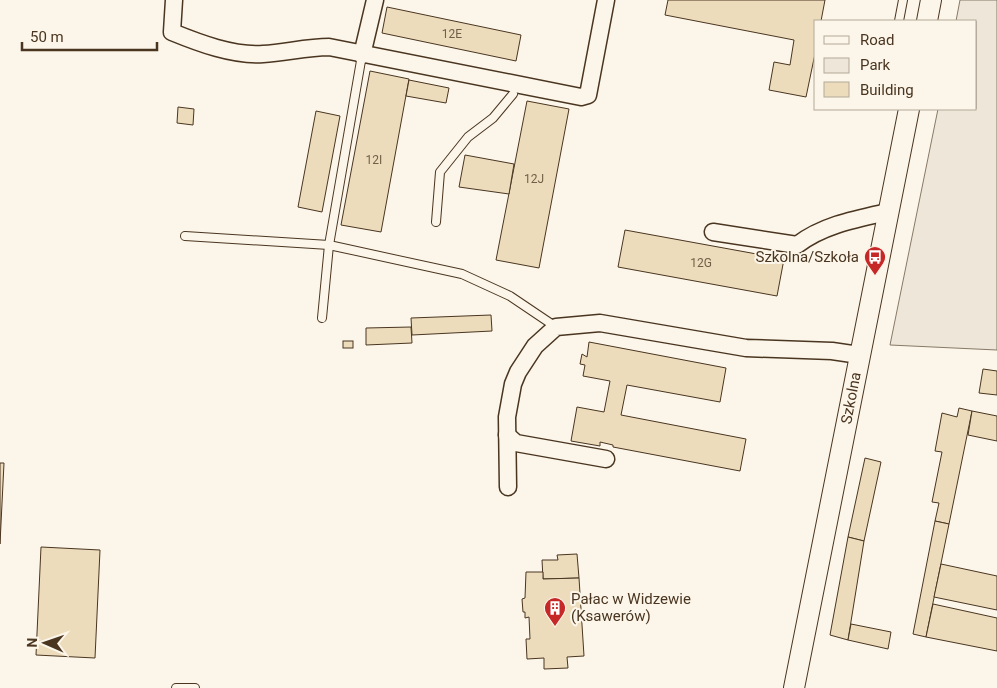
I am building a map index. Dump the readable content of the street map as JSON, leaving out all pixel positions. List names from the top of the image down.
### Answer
{
  "streets": {
    "street": ["Szkolna"]
  },
  "places": {
    "bus stop": ["Szkolna/Szkoła"],
    "building": ["Pałac w Widzewie (Ksawerów)"]
  },
  "house_numbers": [
    "12E",
    "12I",
    "12J",
    "12G"
  ],
  "legend": ["Road", "Park", "Building"],
  "scale_bar": "50 m",
  "north": "left"
}
